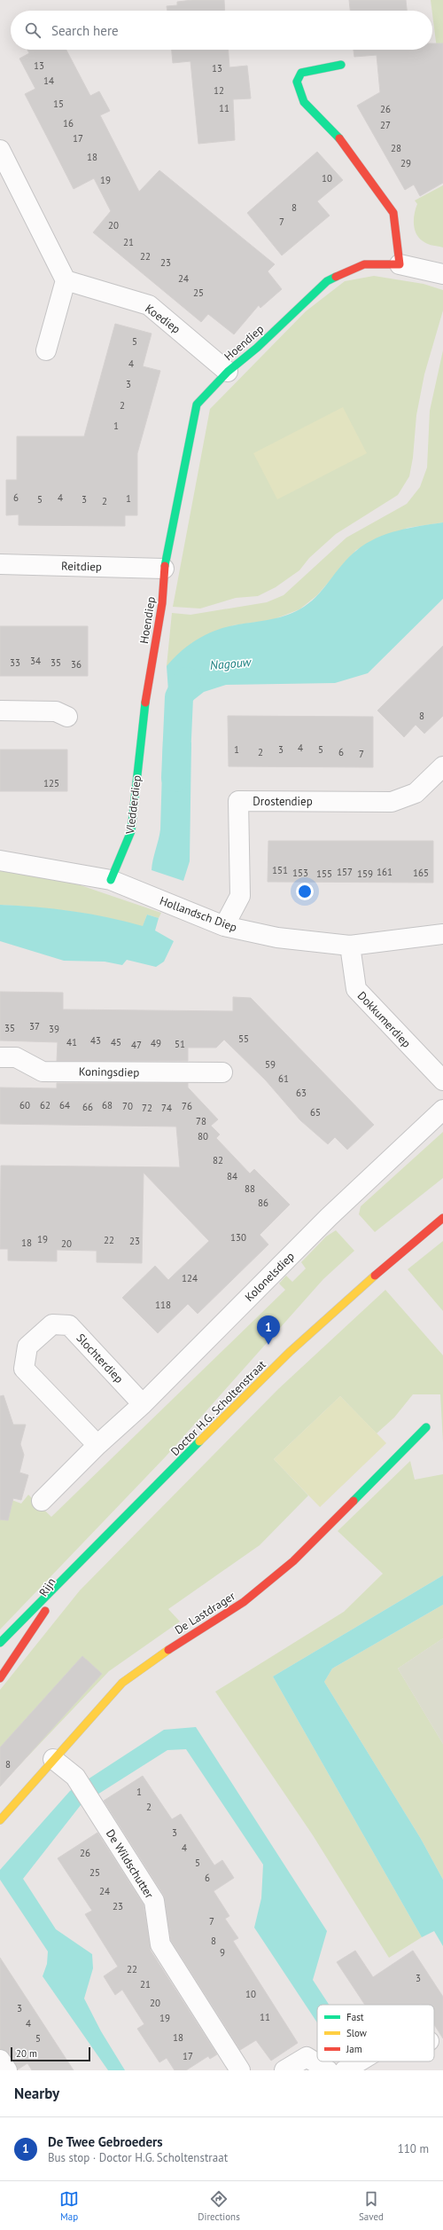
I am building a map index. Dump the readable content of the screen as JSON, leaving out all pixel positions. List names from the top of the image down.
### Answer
{
  "streets": {
    "street": [
      "Koediep",
      "Hoendiep",
      "Reitdiep",
      "Drostendiep",
      "Vledderdiep",
      "Hollandsch Diep",
      "Dokkumerdiep",
      "Koningsdiep",
      "Kolonelsdiep",
      "Slochterdiep",
      "Doctor H.G. Scholtenstraat",
      "Rijn",
      "De Lastdrager",
      "De Wildschutter"
    ]
  },
  "crossings": [
    ["Koediep", "Hoendiep"],
    ["Hoendiep", "Reitdiep"],
    ["Hoendiep", "Vledderdiep"],
    ["Drostendiep", "Hollandsch Diep"],
    ["Vledderdiep", "Hollandsch Diep"],
    ["Hollandsch Diep", "Dokkumerdiep"],
    ["Kolonelsdiep", "Slochterdiep"],
    ["Doctor H.G. Scholtenstraat", "Rijn"],
    ["De Lastdrager", "De Wildschutter"]
  ],
  "water": ["Nagouw"],
  "house_numbers": [
    "13",
    "13",
    "14",
    "12",
    "15",
    "11",
    "26",
    "16",
    "27",
    "17",
    "28",
    "18",
    "29",
    "10",
    "19",
    "8",
    "7",
    "20",
    "21",
    "22",
    "23",
    "24",
    "25",
    "5",
    "4",
    "3",
    "2",
    "1",
    "6",
    "4",
    "1",
    "5",
    "3",
    "2",
    "34",
    "33",
    "35",
    "36",
    "8",
    "4",
    "1",
    "3",
    "5",
    "2",
    "6",
    "7",
    "125",
    "151",
    "157",
    "161",
    "153",
    "165",
    "155",
    "159",
    "37",
    "35",
    "39",
    "55",
    "43",
    "41",
    "45",
    "49",
    "51",
    "47",
    "59",
    "61",
    "63",
    "60",
    "62",
    "64",
    "68",
    "70",
    "76",
    "66",
    "72",
    "74",
    "65",
    "78",
    "80",
    "82",
    "84",
    "88",
    "86",
    "130",
    "19",
    "22",
    "23",
    "18",
    "20",
    "124",
    "118",
    "8",
    "1",
    "2",
    "3",
    "4",
    "26",
    "5",
    "25",
    "6",
    "24",
    "23",
    "7",
    "8",
    "9",
    "22",
    "3",
    "21",
    "10",
    "20",
    "3",
    "11",
    "19",
    "4",
    "18",
    "5",
    "17"
  ],
  "legend": ["Fast", "Slow", "Jam"],
  "scale_bar": "20 m",
  "page": {
    "search": "Search here",
    "pins": "1",
    "scale": "20 m",
    "heading": "Nearby",
    "list": [
      {
        "mark": "1",
        "name": "De Twee Gebroeders",
        "note": "Bus stop · Doctor H.G. Scholtenstraat",
        "value": "110 m"
      }
    ],
    "nav": ["Map", "Directions", "Saved"]
  }
}
